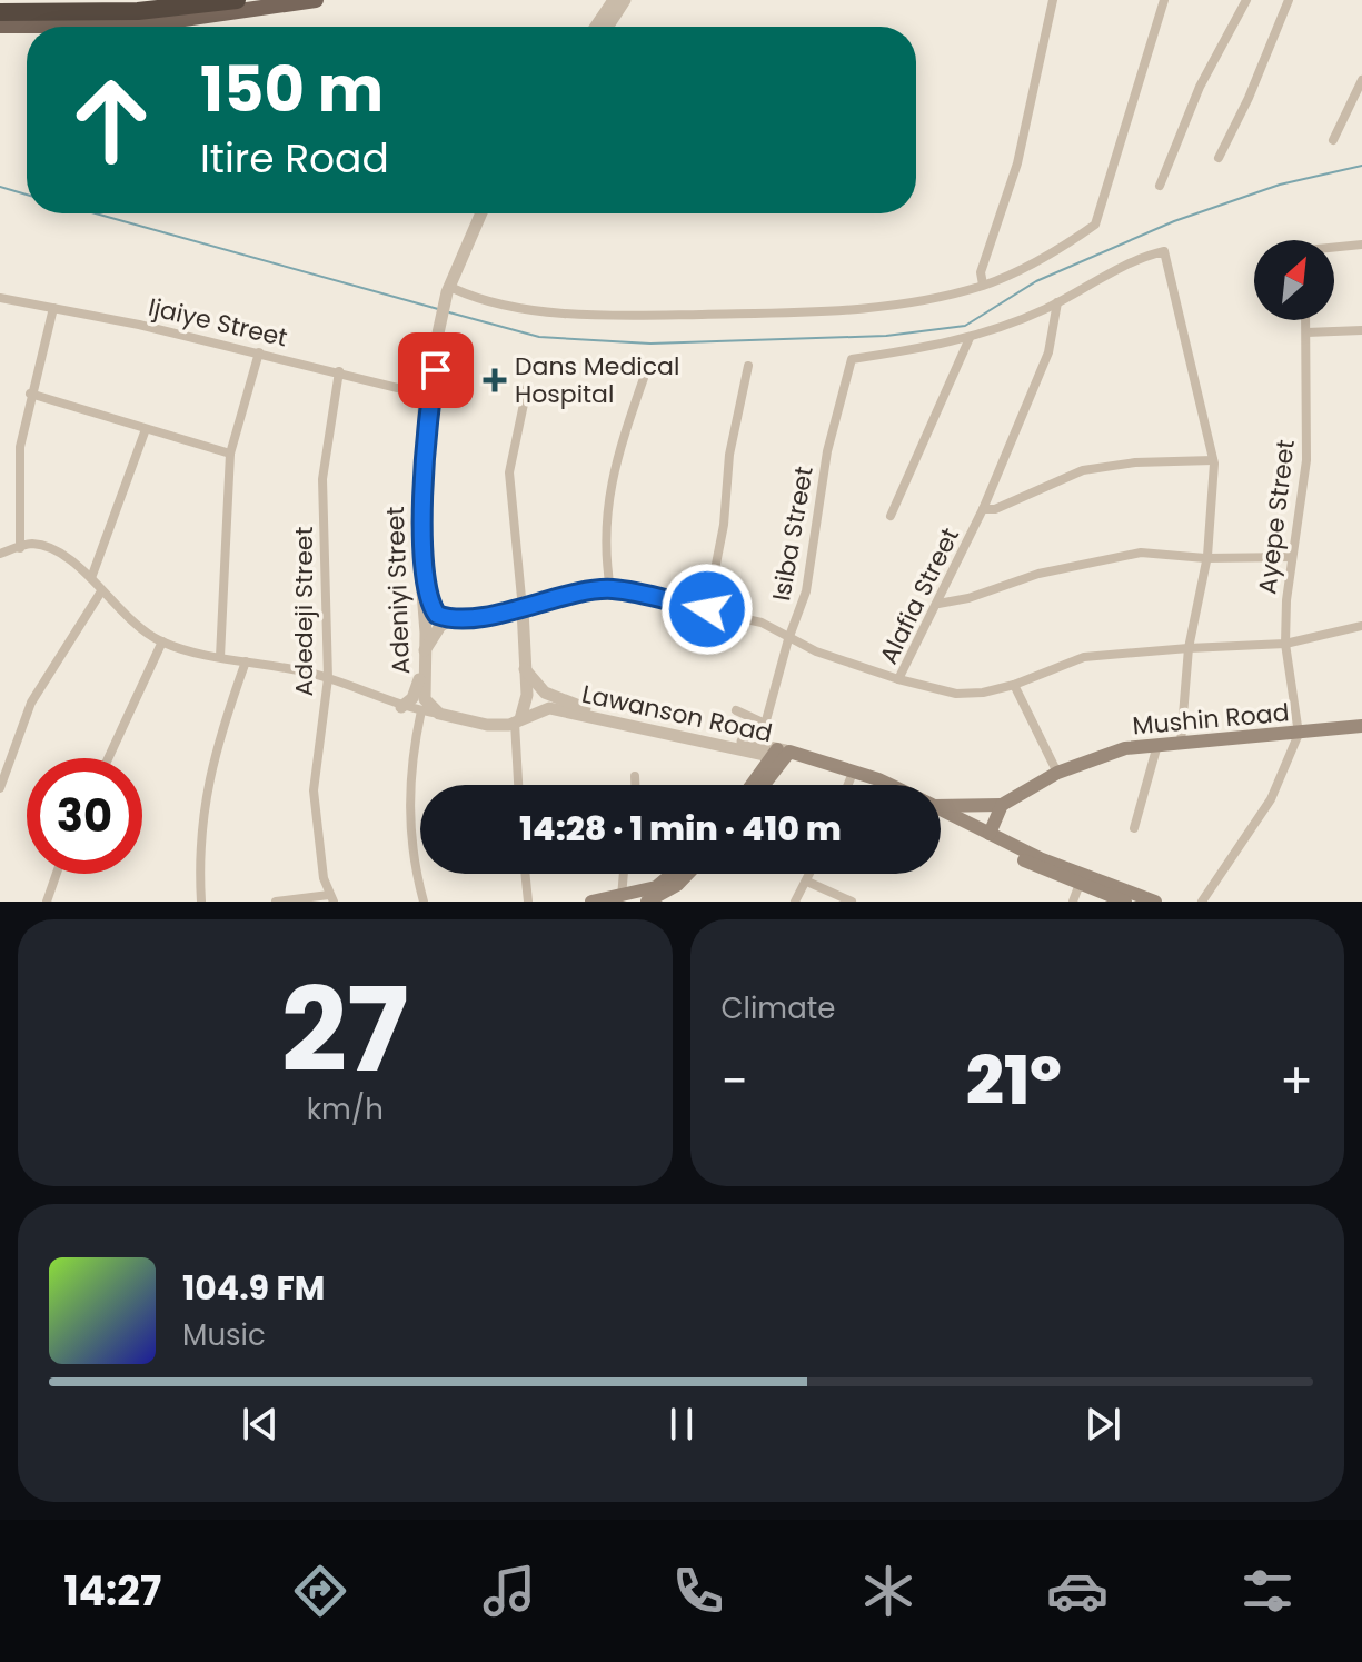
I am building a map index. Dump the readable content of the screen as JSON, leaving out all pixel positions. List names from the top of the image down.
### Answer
{
  "streets": {
    "main road": ["Lawanson Road", "Mushin Road"],
    "street": [
      "Ijaiye Street",
      "Ayepe Street",
      "Isiba Street",
      "Adeniyi Street",
      "Alafia Street",
      "Adedeji Street"
    ]
  },
  "crossings": [
    ["Ijaiye Street", "Adeniyi Street"],
    ["Ijaiye Street", "Adedeji Street"],
    ["Ayepe Street", "Alafia Street"],
    ["Ayepe Street", "Mushin Road"],
    ["Adeniyi Street", "Lawanson Road"]
  ],
  "places": {
    "health": ["Dans Medical Hospital"]
  },
  "north": "top right",
  "page": {
    "turn": ["150 m", "Itire Road"],
    "limit": "30",
    "trip": "14:28 · 1 min · 410 m",
    "tile": [
      ["27", "km/h"],
      "Climate"
    ],
    "heat": ["−", "21°", "+"],
    "song": ["104.9 FM", "Music"],
    "tabs": "14:27"
  }
}
